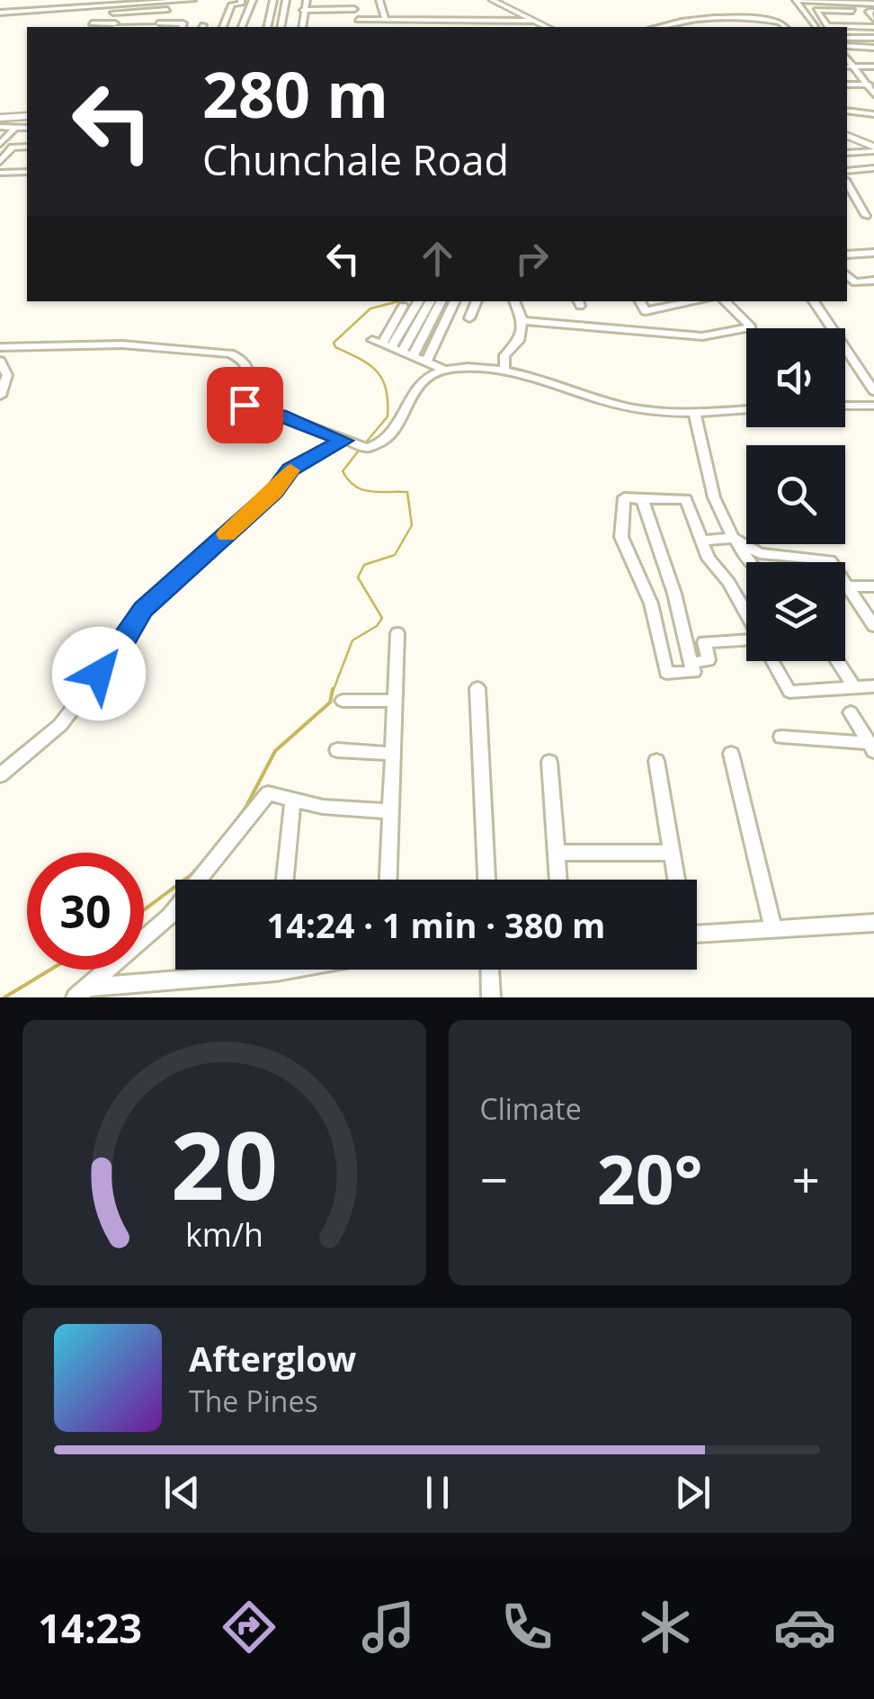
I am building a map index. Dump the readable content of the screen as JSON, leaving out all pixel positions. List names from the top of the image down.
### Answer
{
  "page": {
    "turn": ["280 m", "Chunchale Road"],
    "limit": "30",
    "trip": "14:24 · 1 min · 380 m",
    "tile": "Climate",
    "heat": ["−", "20°", "+"],
    "song": ["Afterglow", "The Pines"],
    "tabs": "14:23",
    "gauge": ["20", "km/h"]
  }
}
